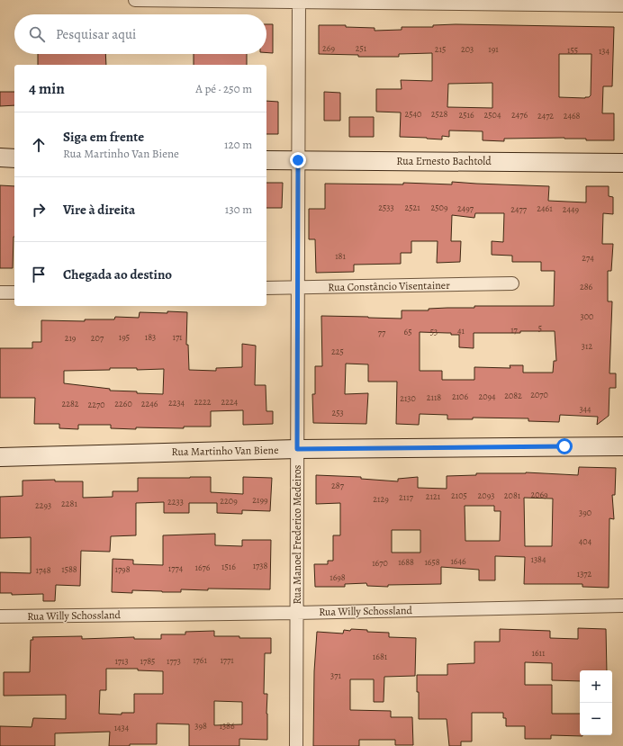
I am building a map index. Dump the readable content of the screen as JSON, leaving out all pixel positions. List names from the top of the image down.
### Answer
{
  "streets": {
    "street": [
      "Rua Ernesto Bachtold",
      "Rua Constâncio Visentainer",
      "Rua Martinho Van Biene",
      "Rua Manoel Frederico Medeiros",
      "Rua Willy Schossland"
    ]
  },
  "crossings": [
    ["Rua Ernesto Bachtold", "Rua Manoel Frederico Medeiros"],
    ["Rua Constâncio Visentainer", "Rua Manoel Frederico Medeiros"],
    ["Rua Martinho Van Biene", "Rua Manoel Frederico Medeiros"],
    ["Rua Manoel Frederico Medeiros", "Rua Willy Schossland"]
  ],
  "house_numbers": [
    "269",
    "251",
    "215",
    "203",
    "191",
    "155",
    "134",
    "2540",
    "2528",
    "2516",
    "2504",
    "2476",
    "2472",
    "2468",
    "2533",
    "2521",
    "2509",
    "2497",
    "2461",
    "2477",
    "2449",
    "181",
    "274",
    "286",
    "300",
    "5",
    "17",
    "41",
    "65",
    "53",
    "77",
    "195",
    "183",
    "171",
    "219",
    "207",
    "312",
    "225",
    "2070",
    "2082",
    "2106",
    "2094",
    "2118",
    "2130",
    "2222",
    "2224",
    "2234",
    "2282",
    "2260",
    "2246",
    "2270",
    "344",
    "253",
    "287",
    "2069",
    "2105",
    "2093",
    "2081",
    "2121",
    "2117",
    "2129",
    "2199",
    "2209",
    "2233",
    "2281",
    "2293",
    "390",
    "404",
    "1384",
    "1646",
    "1688",
    "1658",
    "1670",
    "1738",
    "1516",
    "1676",
    "1774",
    "1588",
    "1798",
    "1748",
    "1372",
    "1698",
    "1611",
    "1681",
    "1761",
    "1771",
    "1713",
    "1785",
    "1773",
    "371",
    "398",
    "1386",
    "1434"
  ],
  "page": {
    "search": "Pesquisar aqui",
    "heading": ["4 min", "A pé · 250 m"],
    "list": [
      ["Siga em frente", "Rua Martinho Van Biene", "120 m"],
      ["Vire à direita", "130 m"],
      "Chegada ao destino"
    ],
    "map_buttons": ["+", "−"]
  }
}
